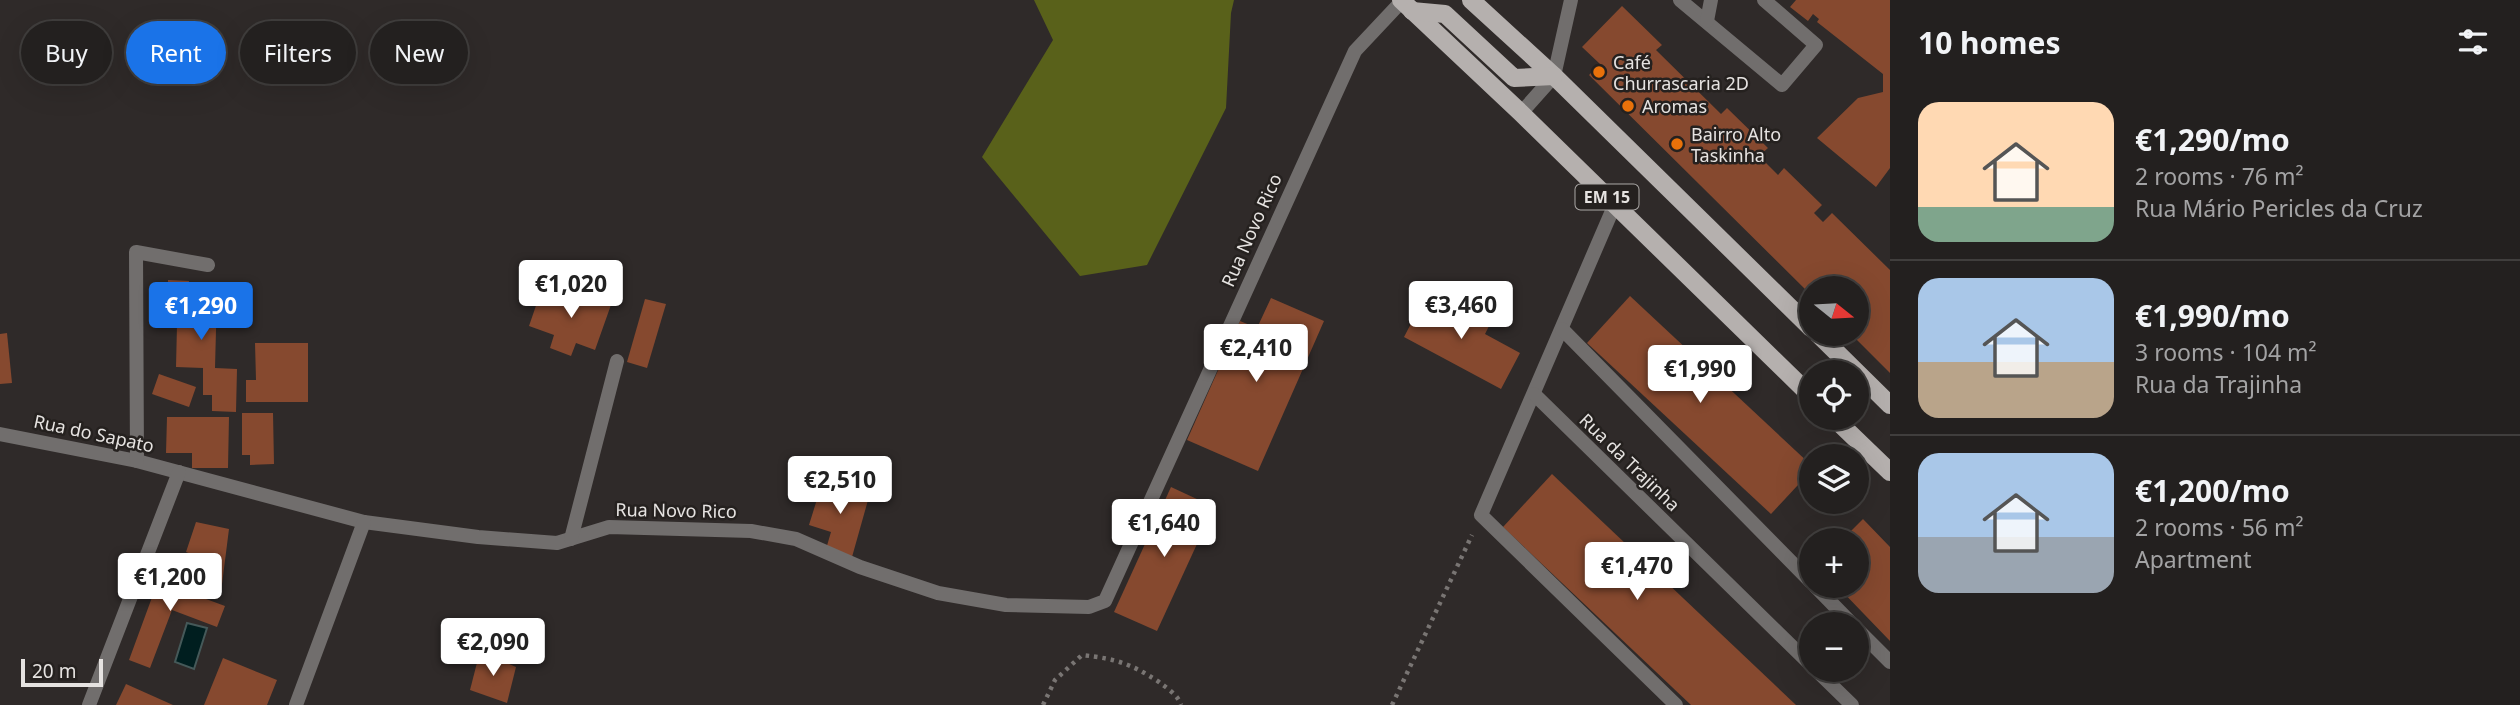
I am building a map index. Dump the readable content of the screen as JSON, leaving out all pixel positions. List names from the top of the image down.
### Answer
{
  "streets": {
    "main road": ["EM 15"],
    "street": ["Rua Novo Rico", "Rua do Sapato", "Rua da Trajinha"]
  },
  "crossings": [
    ["EM 15", "Rua Novo Rico"],
    ["Rua Novo Rico", "Rua do Sapato"]
  ],
  "places": ["Café Churrascaria 2D", "Aromas", "Bairro Alto Taskinha"],
  "scale_bar": "20 m",
  "north": "right",
  "page": {
    "heading": "10 homes",
    "chip": [
      "Buy",
      "Rent",
      "Filters",
      "New"
    ],
    "list": [
      {
        "name": "€1,290/mo",
        "note": "2 rooms · 76 m² · Rua Mário Pericles da Cruz"
      },
      {
        "name": "€1,990/mo",
        "note": "3 rooms · 104 m² · Rua da Trajinha"
      },
      {
        "name": "€1,200/mo",
        "note": "2 rooms · 56 m² · Apartment"
      }
    ],
    "price": [
      "€1,020",
      "€3,460",
      "€1,290",
      "€2,410",
      "€1,990",
      "€2,510",
      "€1,640",
      "€1,470",
      "€1,200",
      "€2,090"
    ],
    "map_buttons": ["+", "−"],
    "scale": "20 m"
  }
}
